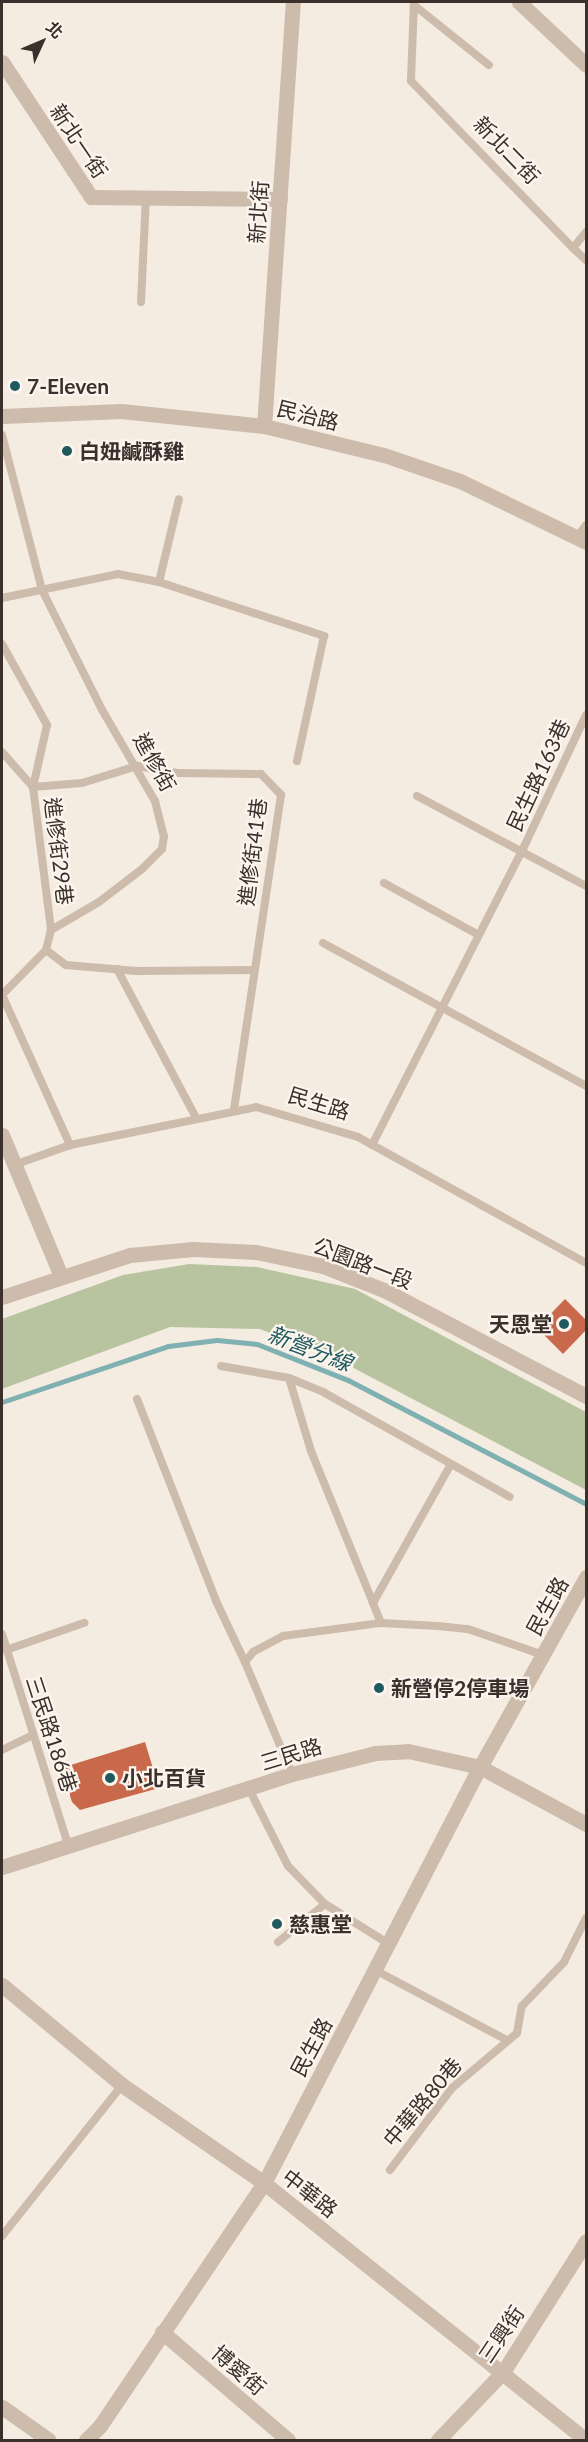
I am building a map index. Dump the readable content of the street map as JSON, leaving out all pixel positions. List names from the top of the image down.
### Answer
{
  "streets": {
    "street": [
      "新北一街",
      "新北街",
      "民治路",
      "民生路",
      "公園路一段",
      "三民路",
      "中華路",
      "三興街",
      "博愛街"
    ],
    "lane": [
      "新北二街",
      "進修街",
      "民生路163巷",
      "進修街29巷",
      "進修街41巷",
      "三民路186巷",
      "中華路80巷"
    ]
  },
  "crossings": [
    ["新北一街", "新北街"],
    ["新北街", "民治路"],
    ["進修街", "進修街29巷"],
    ["進修街", "進修街41巷"],
    ["民生路163巷", "民生路"],
    ["進修街29巷", "進修街41巷"],
    ["民生路", "三民路"],
    ["民生路", "中華路"],
    ["民生路", "博愛街"],
    ["三民路186巷", "三民路"],
    ["中華路", "三興街"]
  ],
  "water": ["新營分線"],
  "places": [
    "7-Eleven",
    "白妞鹹酥雞",
    "天恩堂",
    "新營停2停車場",
    "小北百貨",
    "慈惠堂"
  ],
  "north": "top right"
}
